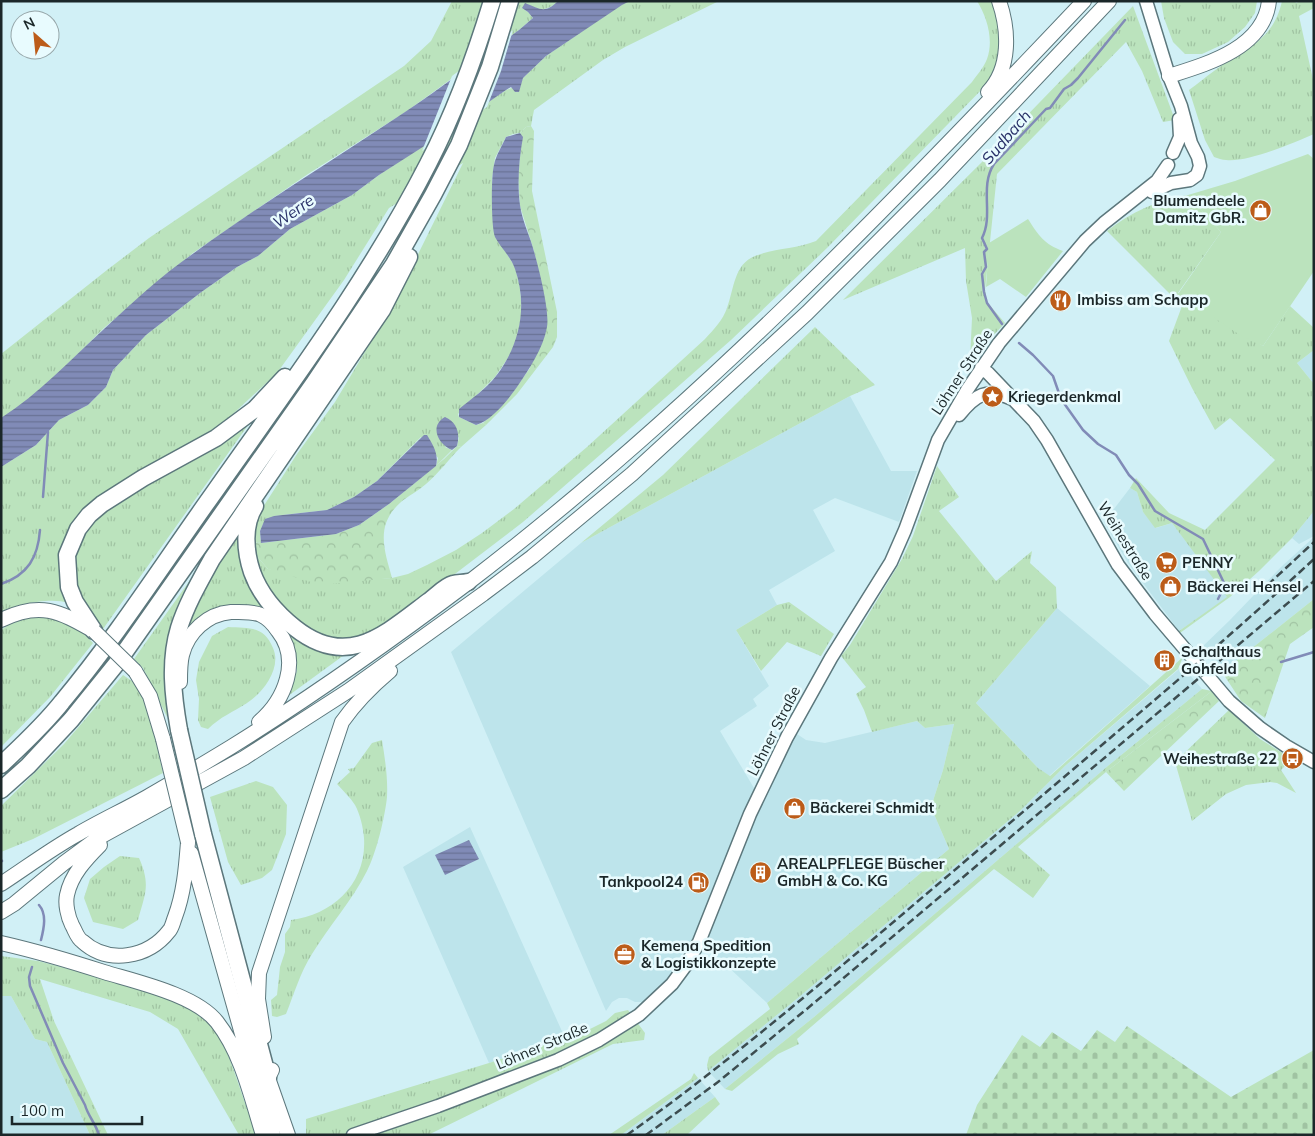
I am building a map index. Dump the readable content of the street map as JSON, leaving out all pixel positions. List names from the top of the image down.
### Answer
{
  "streets": {
    "main road": ["Löhner Straße", "Weihestraße"]
  },
  "crossings": [
    ["Löhner Straße", "Weihestraße"]
  ],
  "water": ["Sudbach", "Werre"],
  "places": {
    "shop": ["Blumendeele Damitz GbR.", "Bäckerei Hensel", "Bäckerei Schmidt"],
    "restaurant": ["Imbiss am Schapp"],
    "place": ["Kriegerdenkmal"],
    "supermarket": ["PENNY"],
    "building": ["Schalthaus Gohfeld", "AREALPFLEGE Büscher GmbH & Co. KG"],
    "bus stop": ["Weihestraße 22"],
    "fuel station": ["Tankpool24"],
    "office": ["Kemena Spedition & Logistikkonzepte"]
  },
  "scale_bar": "100 m",
  "north": "top left"
}
